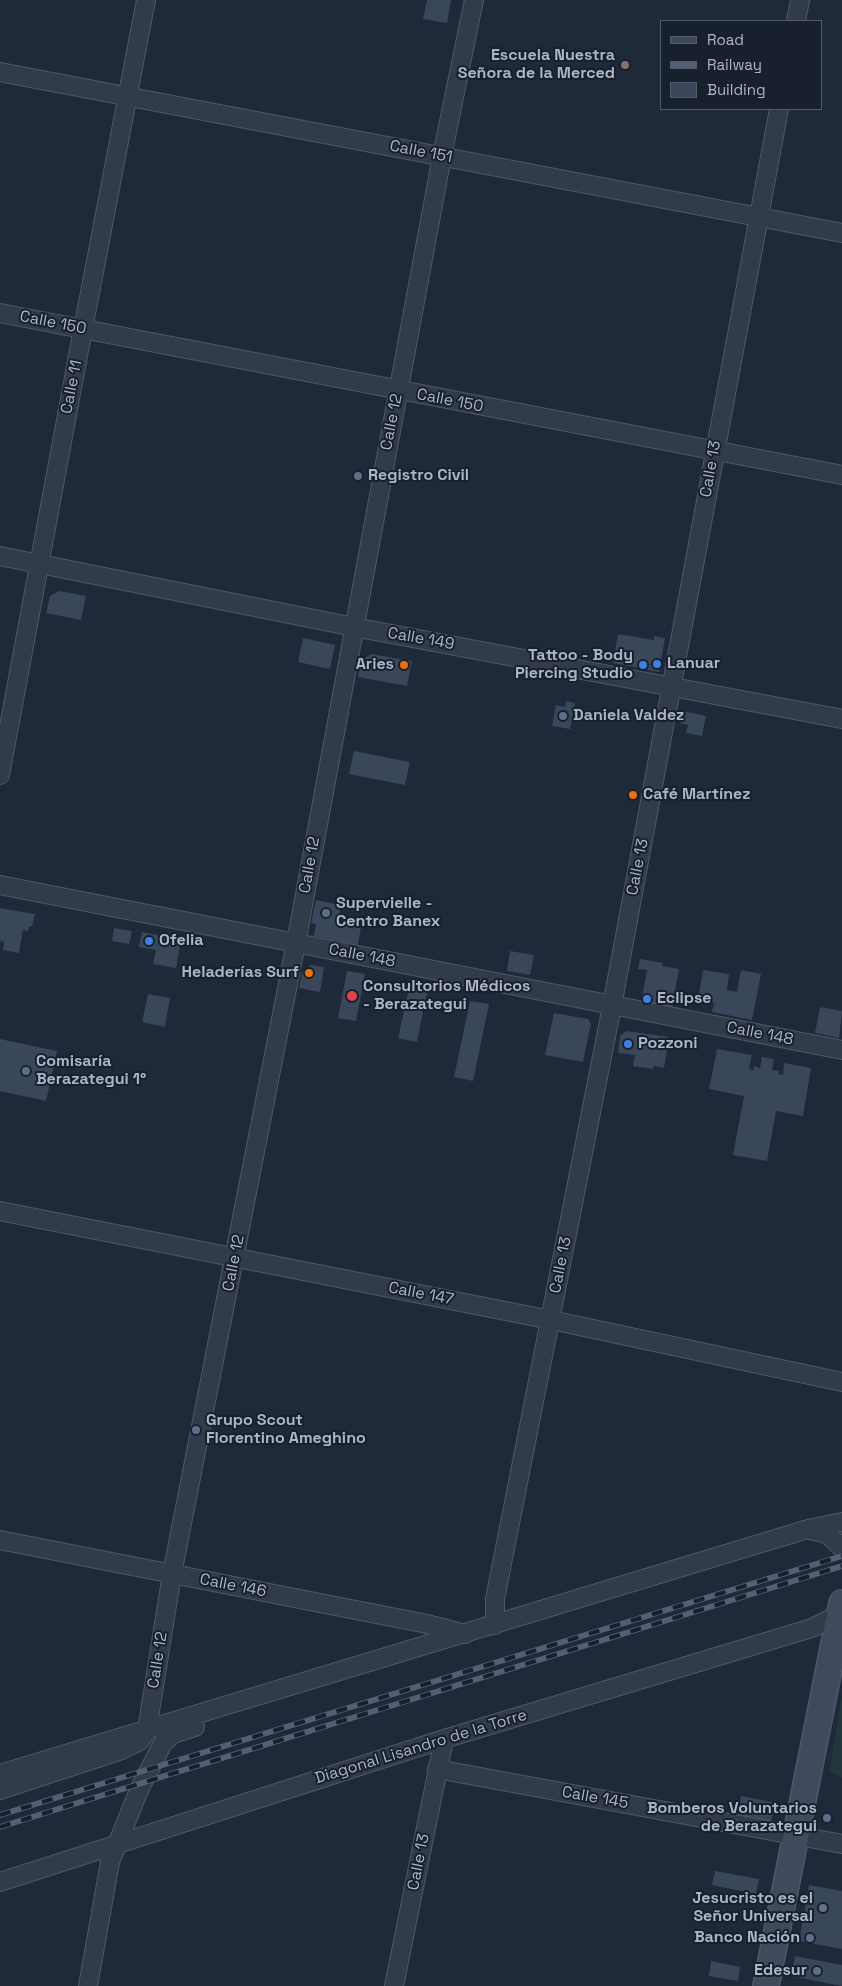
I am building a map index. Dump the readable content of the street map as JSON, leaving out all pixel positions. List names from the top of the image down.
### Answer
{
  "streets": {
    "street": [
      "Calle 151",
      "Calle 150",
      "Calle 11",
      "Calle 12",
      "Calle 13",
      "Calle 149",
      "Calle 148",
      "Calle 147",
      "Calle 146",
      "Diagonal Lisandro de la Torre",
      "Calle 145"
    ]
  },
  "crossings": [
    ["Calle 151", "Calle 11"],
    ["Calle 151", "Calle 12"],
    ["Calle 151", "Calle 13"],
    ["Calle 150", "Calle 11"],
    ["Calle 150", "Calle 12"],
    ["Calle 150", "Calle 13"],
    ["Calle 11", "Calle 149"],
    ["Calle 12", "Calle 149"],
    ["Calle 12", "Calle 148"],
    ["Calle 12", "Calle 147"],
    ["Calle 12", "Calle 146"],
    ["Calle 13", "Calle 149"],
    ["Calle 13", "Calle 148"],
    ["Calle 13", "Calle 147"],
    ["Calle 13", "Diagonal Lisandro de la Torre"],
    ["Calle 13", "Calle 145"]
  ],
  "places": [
    "Escuela Nuestra Señora de la Merced",
    "Registro Civil",
    "Lanuar",
    "Aries",
    "Tattoo - Body Piercing Studio",
    "Daniela Valdez",
    "Café Martínez",
    "Supervielle - Centro Banex",
    "Ofelia",
    "Heladerías Surf",
    "Consultorios Médicos - Berazategui",
    "Eclipse",
    "Pozzoni",
    "Comisaría Berazategui 1°",
    "Grupo Scout Florentino Ameghino",
    "Bomberos Voluntarios de Berazategui",
    "Jesucristo es el Señor Universal",
    "Banco Nación",
    "Edesur"
  ],
  "legend": ["Road", "Railway", "Building"]
}
